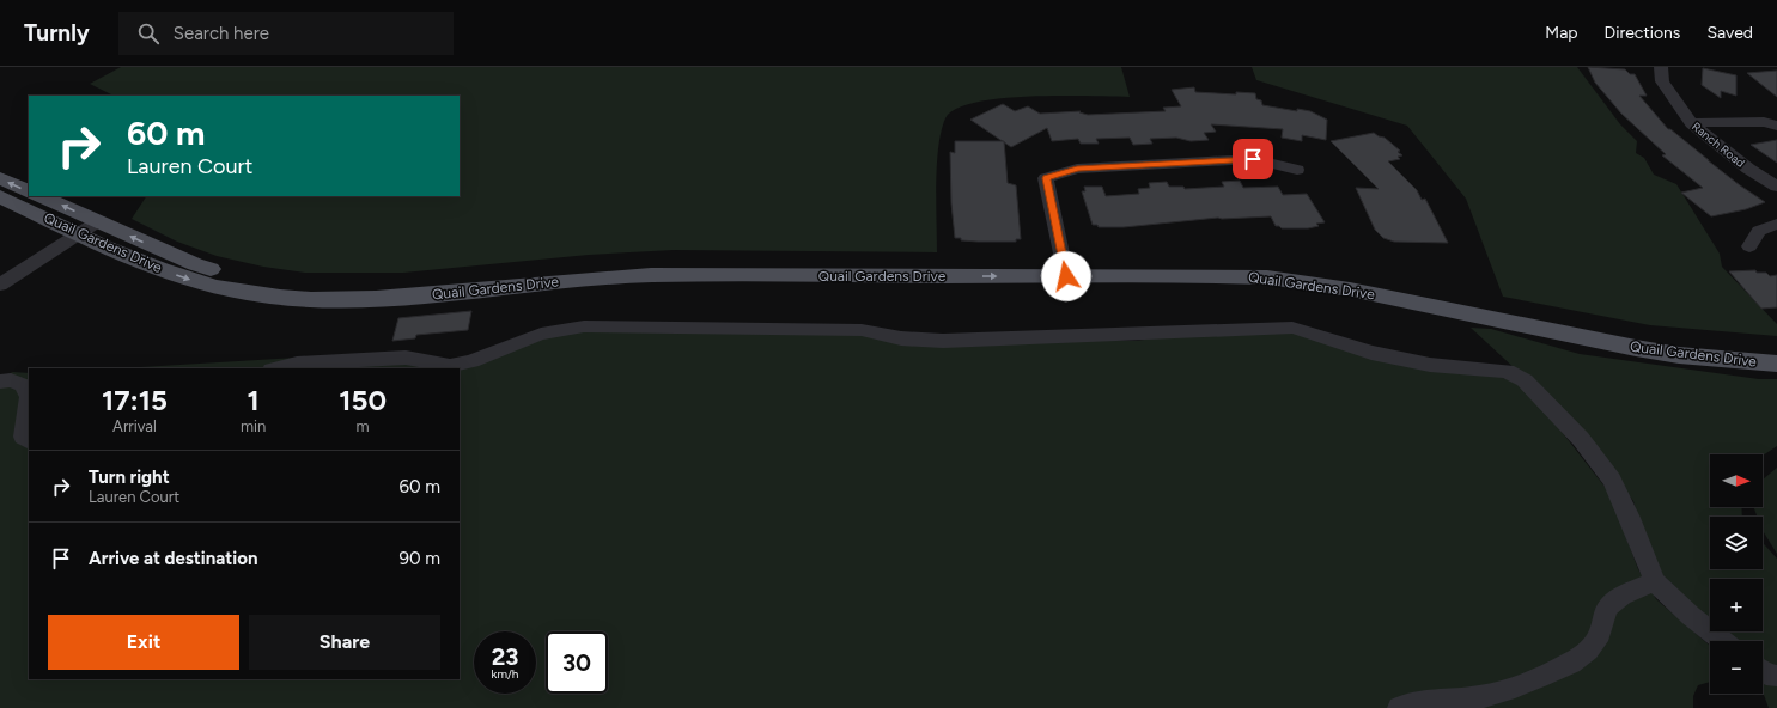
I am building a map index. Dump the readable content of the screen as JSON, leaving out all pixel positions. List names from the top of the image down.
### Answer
{
  "streets": {
    "main road": ["Quail Gardens Drive"],
    "street": ["Ranch Road"]
  },
  "north": "right",
  "page": {
    "header": "Turnly",
    "search": "Search here",
    "nav": ["Map", "Directions", "Saved"],
    "turn": ["60 m", "Lauren Court"],
    "eta": [
      "17:15",
      "Arrival",
      "1",
      "min",
      "150",
      "m"
    ],
    "list": [
      {
        "name": "Turn right",
        "note": "Lauren Court",
        "value": "60 m"
      },
      {
        "name": "Arrive at destination",
        "value": "90 m"
      }
    ],
    "map_buttons": ["+", "−"],
    "buttons": ["Exit", "Share"],
    "speed": "23 km/h",
    "limit": "30"
  }
}
